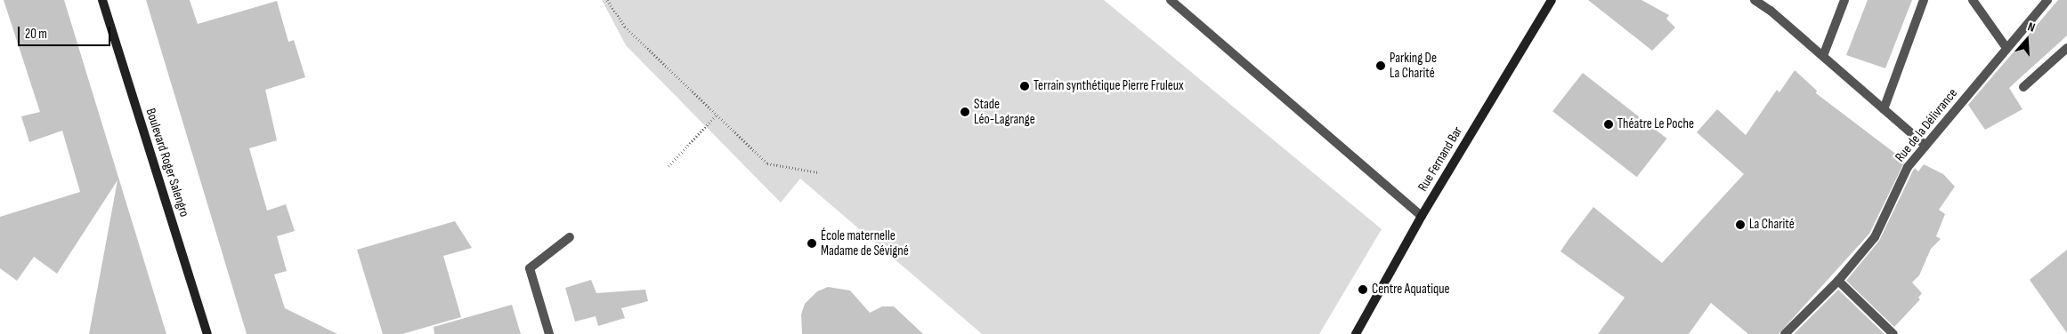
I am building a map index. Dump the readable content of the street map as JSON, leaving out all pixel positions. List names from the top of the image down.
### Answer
{
  "streets": {
    "street": ["Rue de la Délivrance", "Rue Fernand Bar", "Boulevard Roger Salengro"]
  },
  "places": [
    "Parking De La Charité",
    "Terrain synthétique Pierre Fruleux",
    "Stade Léo-Lagrange",
    "Théatre Le Poche",
    "La Charité",
    "École maternelle Madame de Sévigné",
    "Centre Aquatique"
  ],
  "scale_bar": "20 m",
  "north": "top"
}
